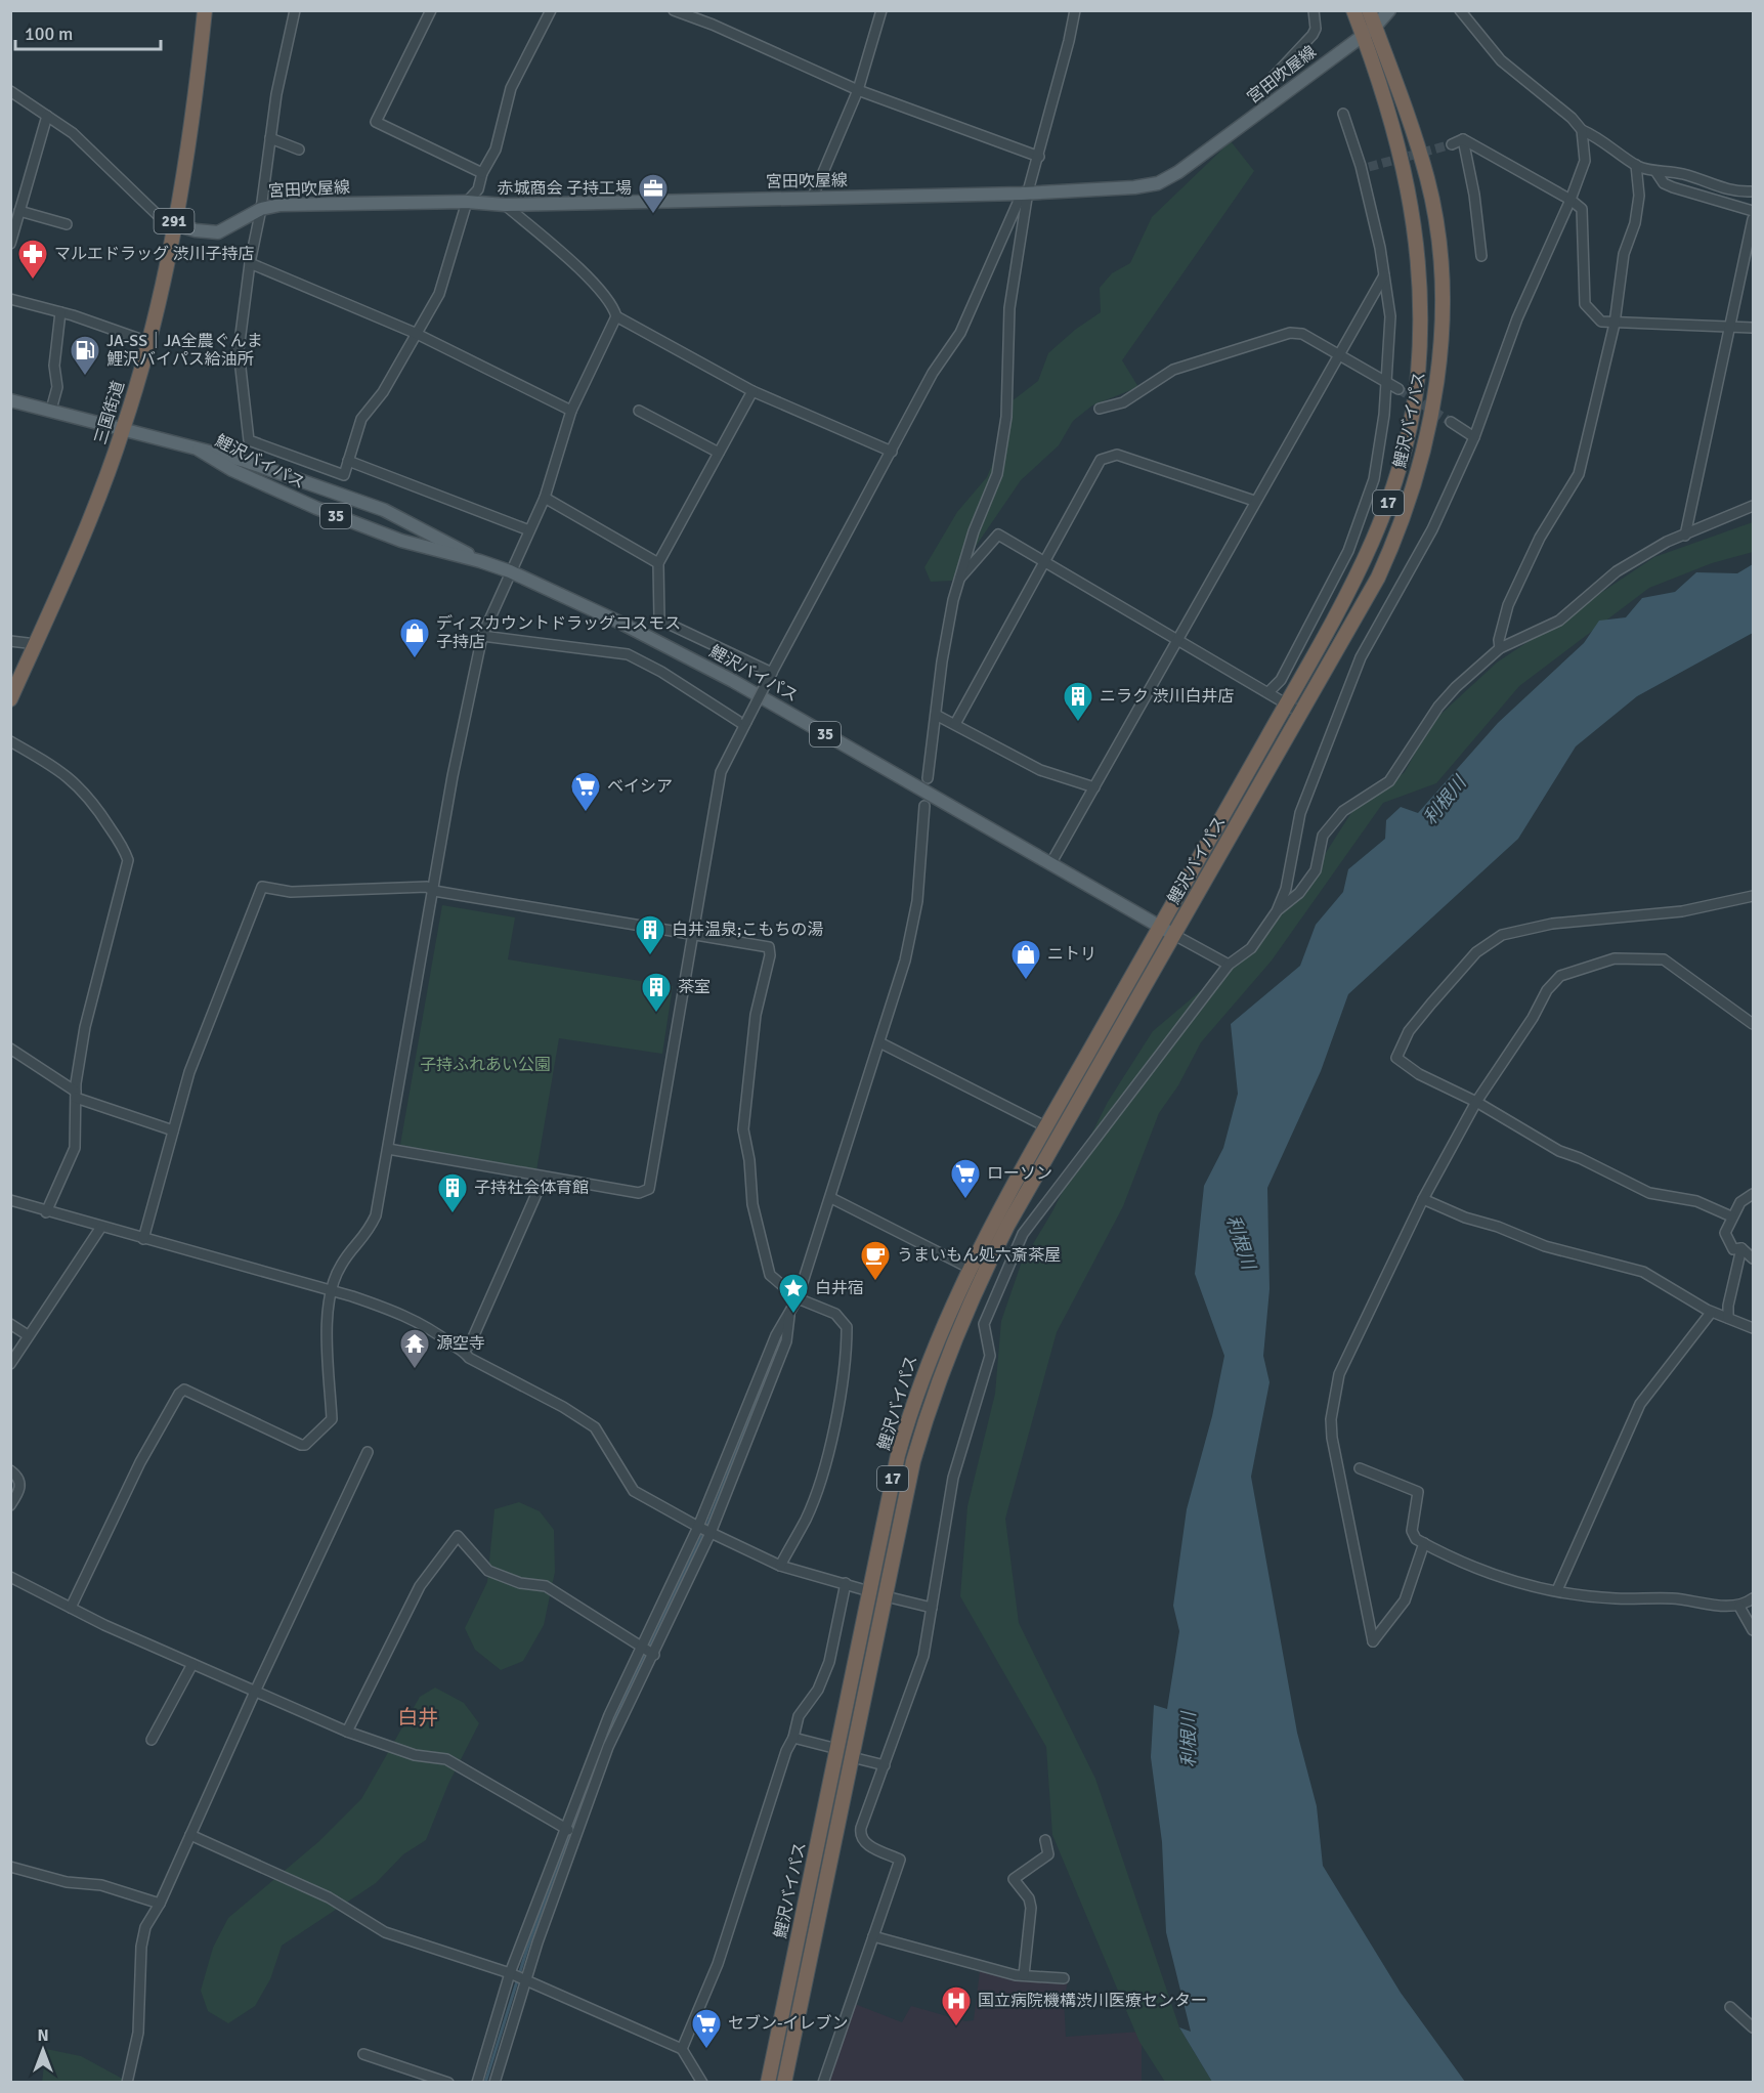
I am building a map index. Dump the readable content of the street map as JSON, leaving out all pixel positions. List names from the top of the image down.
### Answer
{
  "streets": {
    "highway": [
      "291",
      "三国街道",
      "鯉沢バイパス",
      "17"
    ],
    "main road": ["宮田吹屋線", "35"]
  },
  "crossings": [
    ["宮田吹屋線", "三国街道"],
    ["宮田吹屋線", "鯉沢バイパス"],
    ["三国街道", "鯉沢バイパス"]
  ],
  "districts": ["白井"],
  "water": ["利根川"],
  "parks": ["子持ふれあい公園"],
  "places": {
    "office": ["赤城商会 子持工場"],
    "pharmacy": ["マルエドラッグ 渋川子持店"],
    "fuel station": ["JA-SS｜JA全農ぐんま 鯉沢バイパス給油所"],
    "shop": ["ディスカウントドラッグコスモス 子持店", "ニトリ"],
    "building": [
      "ニラク 渋川白井店",
      "白井温泉;こもちの湯",
      "茶室",
      "子持社会体育館"
    ],
    "supermarket": ["ベイシア", "ローソン", "セブン-イレブン"],
    "cafe": ["うまいもん処六斎茶屋"],
    "place": ["白井宿"],
    "temple": ["源空寺"],
    "hospital": ["国立病院機構渋川医療センター"]
  },
  "scale_bar": "100 m",
  "north": "top"
}
